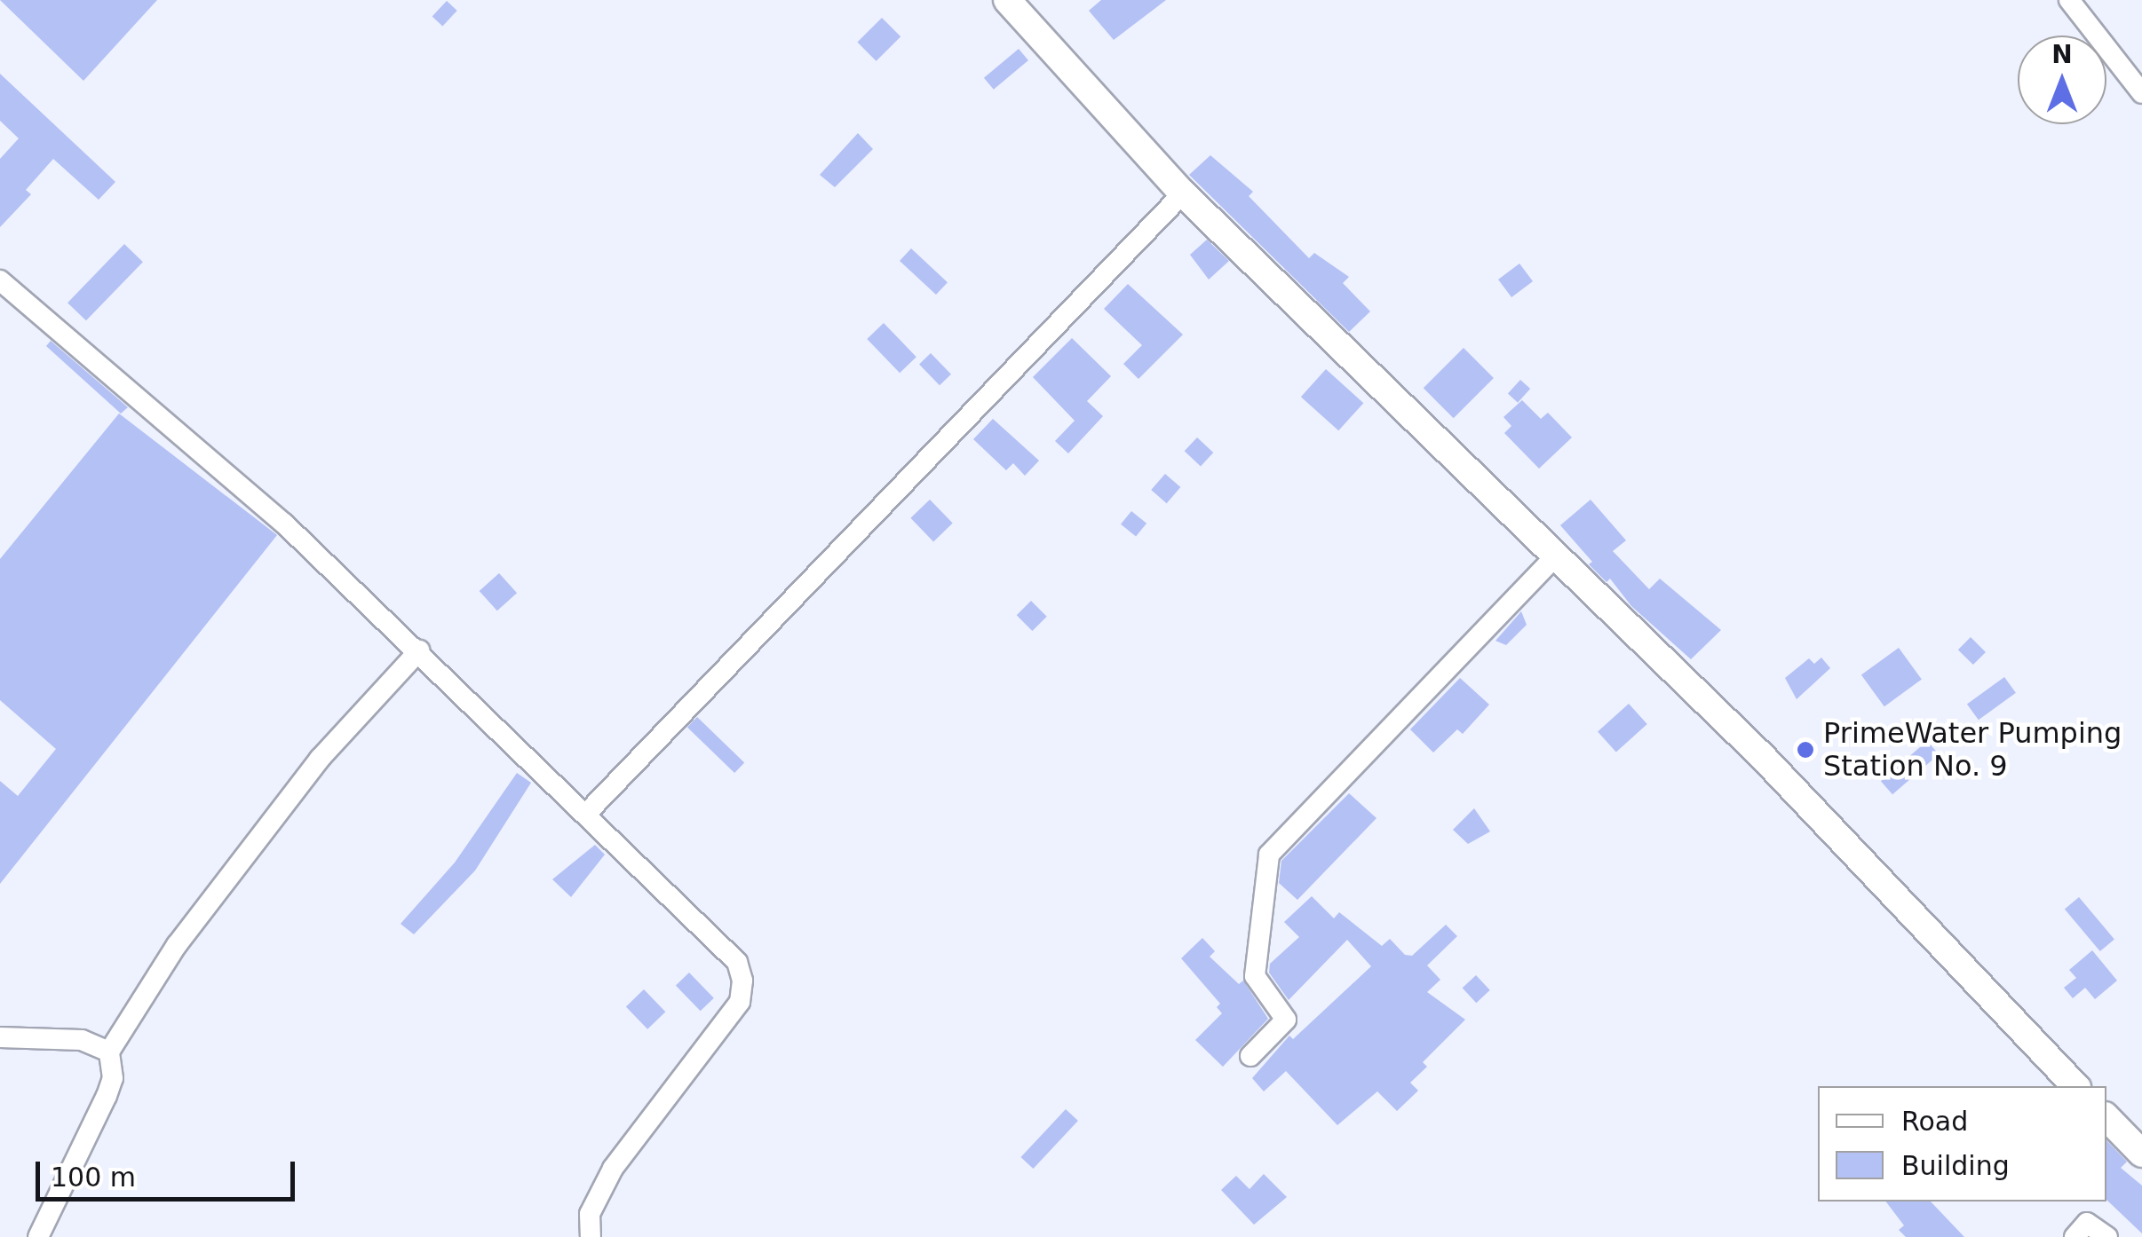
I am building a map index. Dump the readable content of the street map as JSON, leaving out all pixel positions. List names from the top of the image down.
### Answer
{
  "places": ["PrimeWater Pumping Station No. 9"],
  "legend": ["Road", "Building"],
  "scale_bar": "100 m",
  "north": "top"
}
